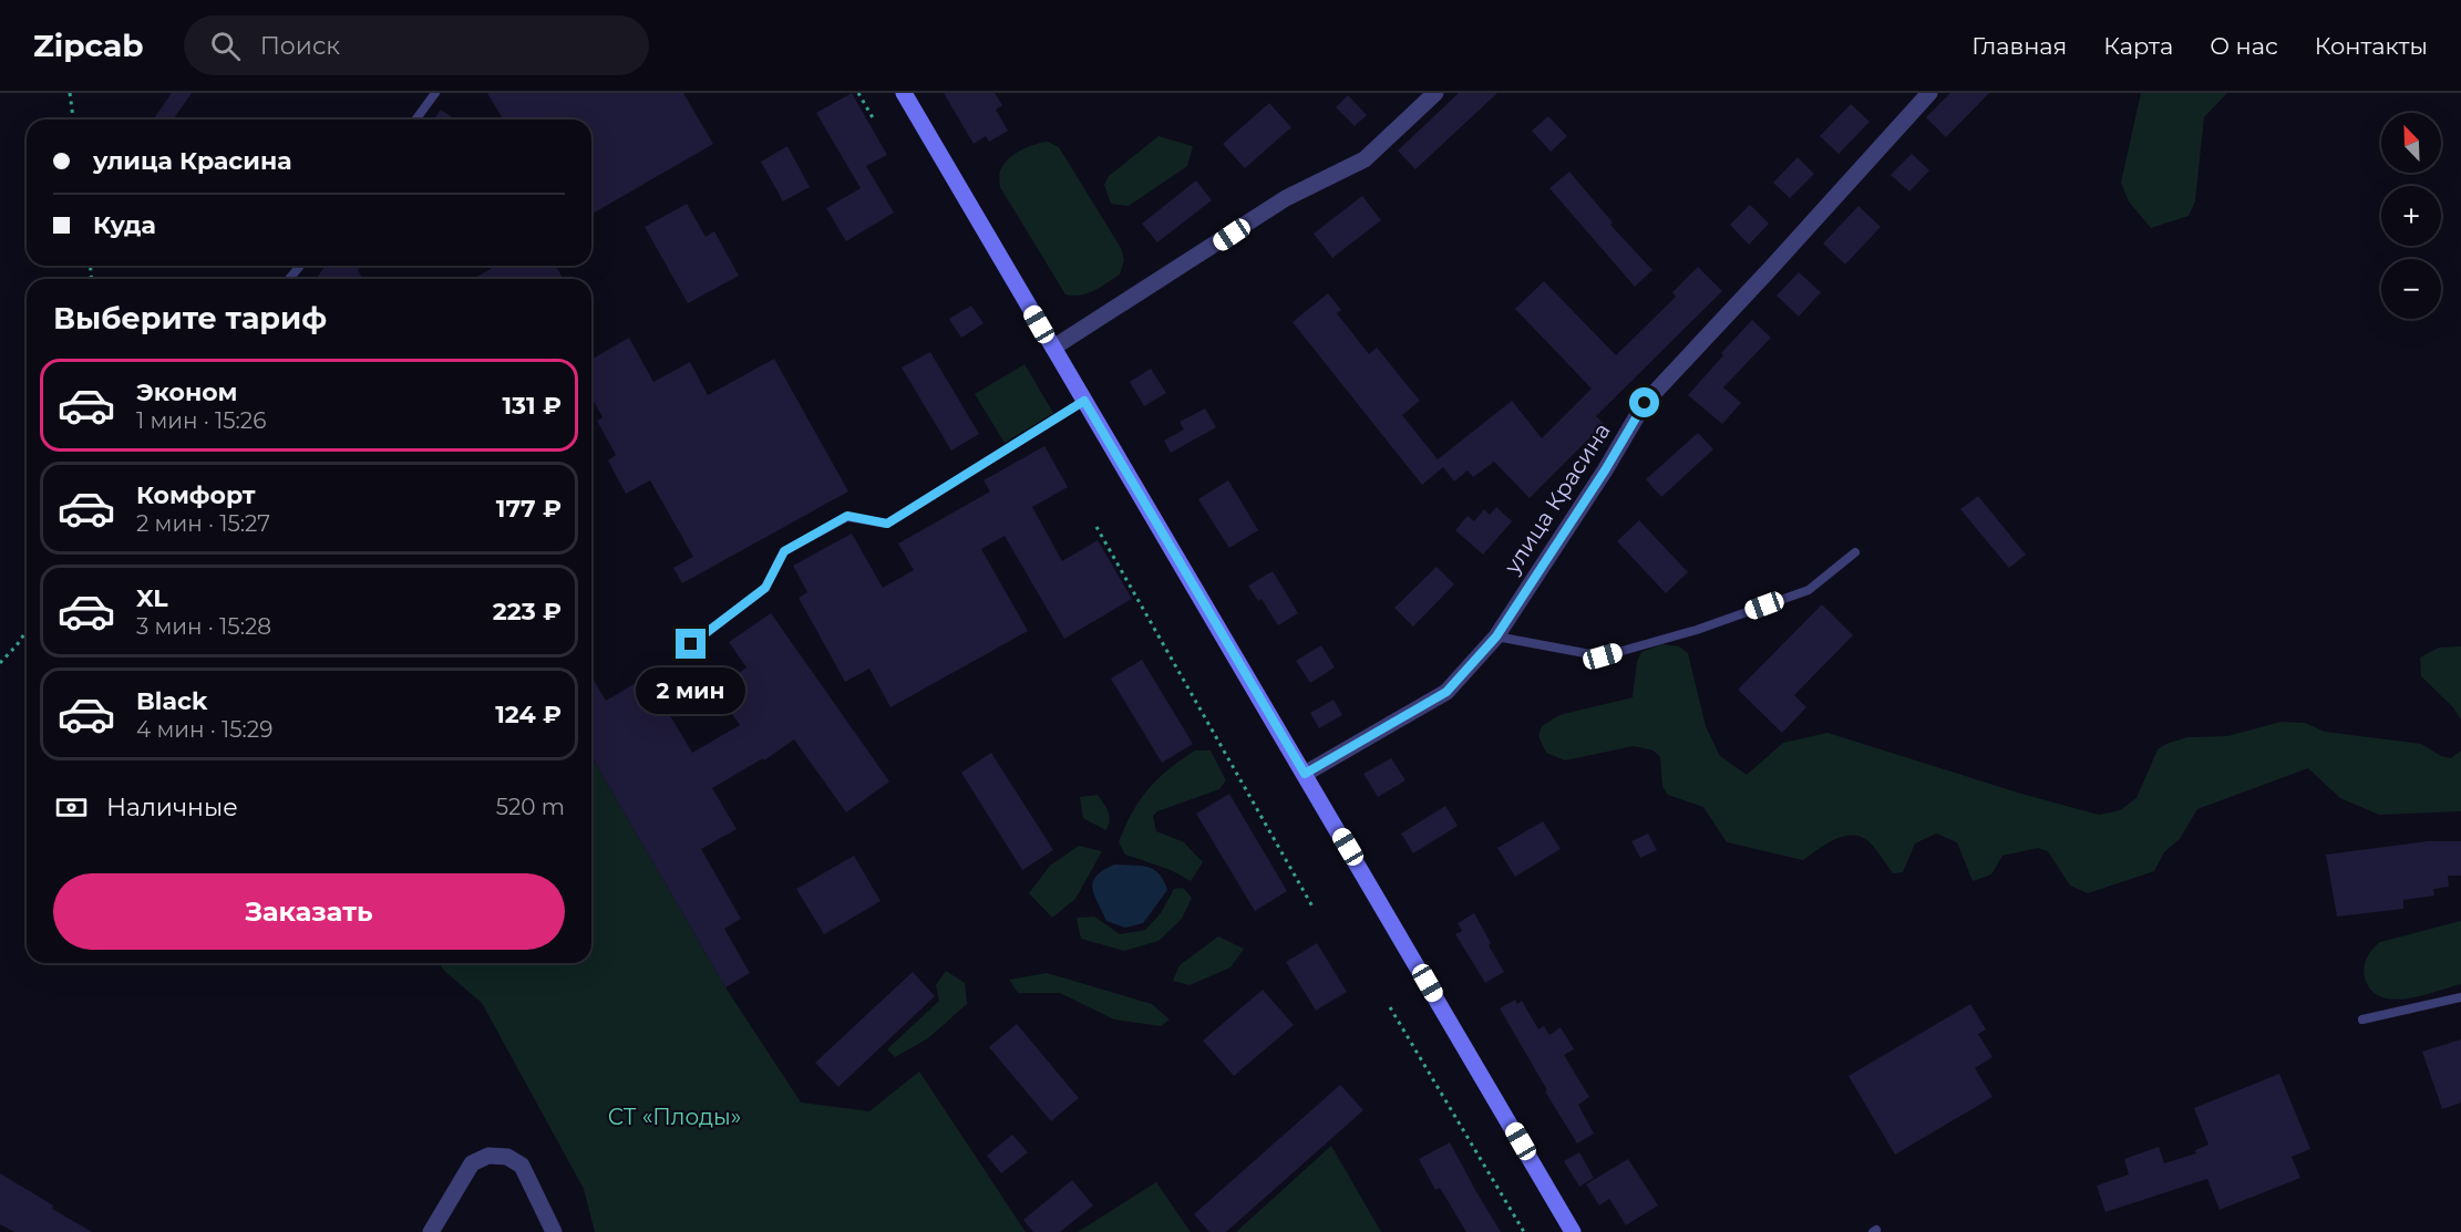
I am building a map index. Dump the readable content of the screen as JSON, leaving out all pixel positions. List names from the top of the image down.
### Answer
{
  "streets": {
    "street": ["улица Красина"]
  },
  "parks": ["СТ «Плоды»"],
  "north": "top left",
  "page": {
    "header": "Zipcab",
    "search": "Поиск",
    "nav": [
      "Главная",
      "Карта",
      "О нас",
      "Контакты"
    ],
    "map_buttons": ["+", "−"],
    "banner": ["улица Красина", "Куда"],
    "heading": "Выберите тариф",
    "list": [
      {
        "name": "Эконом",
        "note": "1 мин · 15:26",
        "value": "131 ₽"
      },
      {
        "name": "Комфорт",
        "note": "2 мин · 15:27",
        "value": "177 ₽"
      },
      {
        "name": "XL",
        "note": "3 мин · 15:28",
        "value": "223 ₽"
      },
      {
        "name": "Black",
        "note": "4 мин · 15:29",
        "value": "124 ₽"
      }
    ],
    "bubble": "2 мин",
    "pay": ["Наличные", "520 m"],
    "buttons": "Заказать"
  }
}
